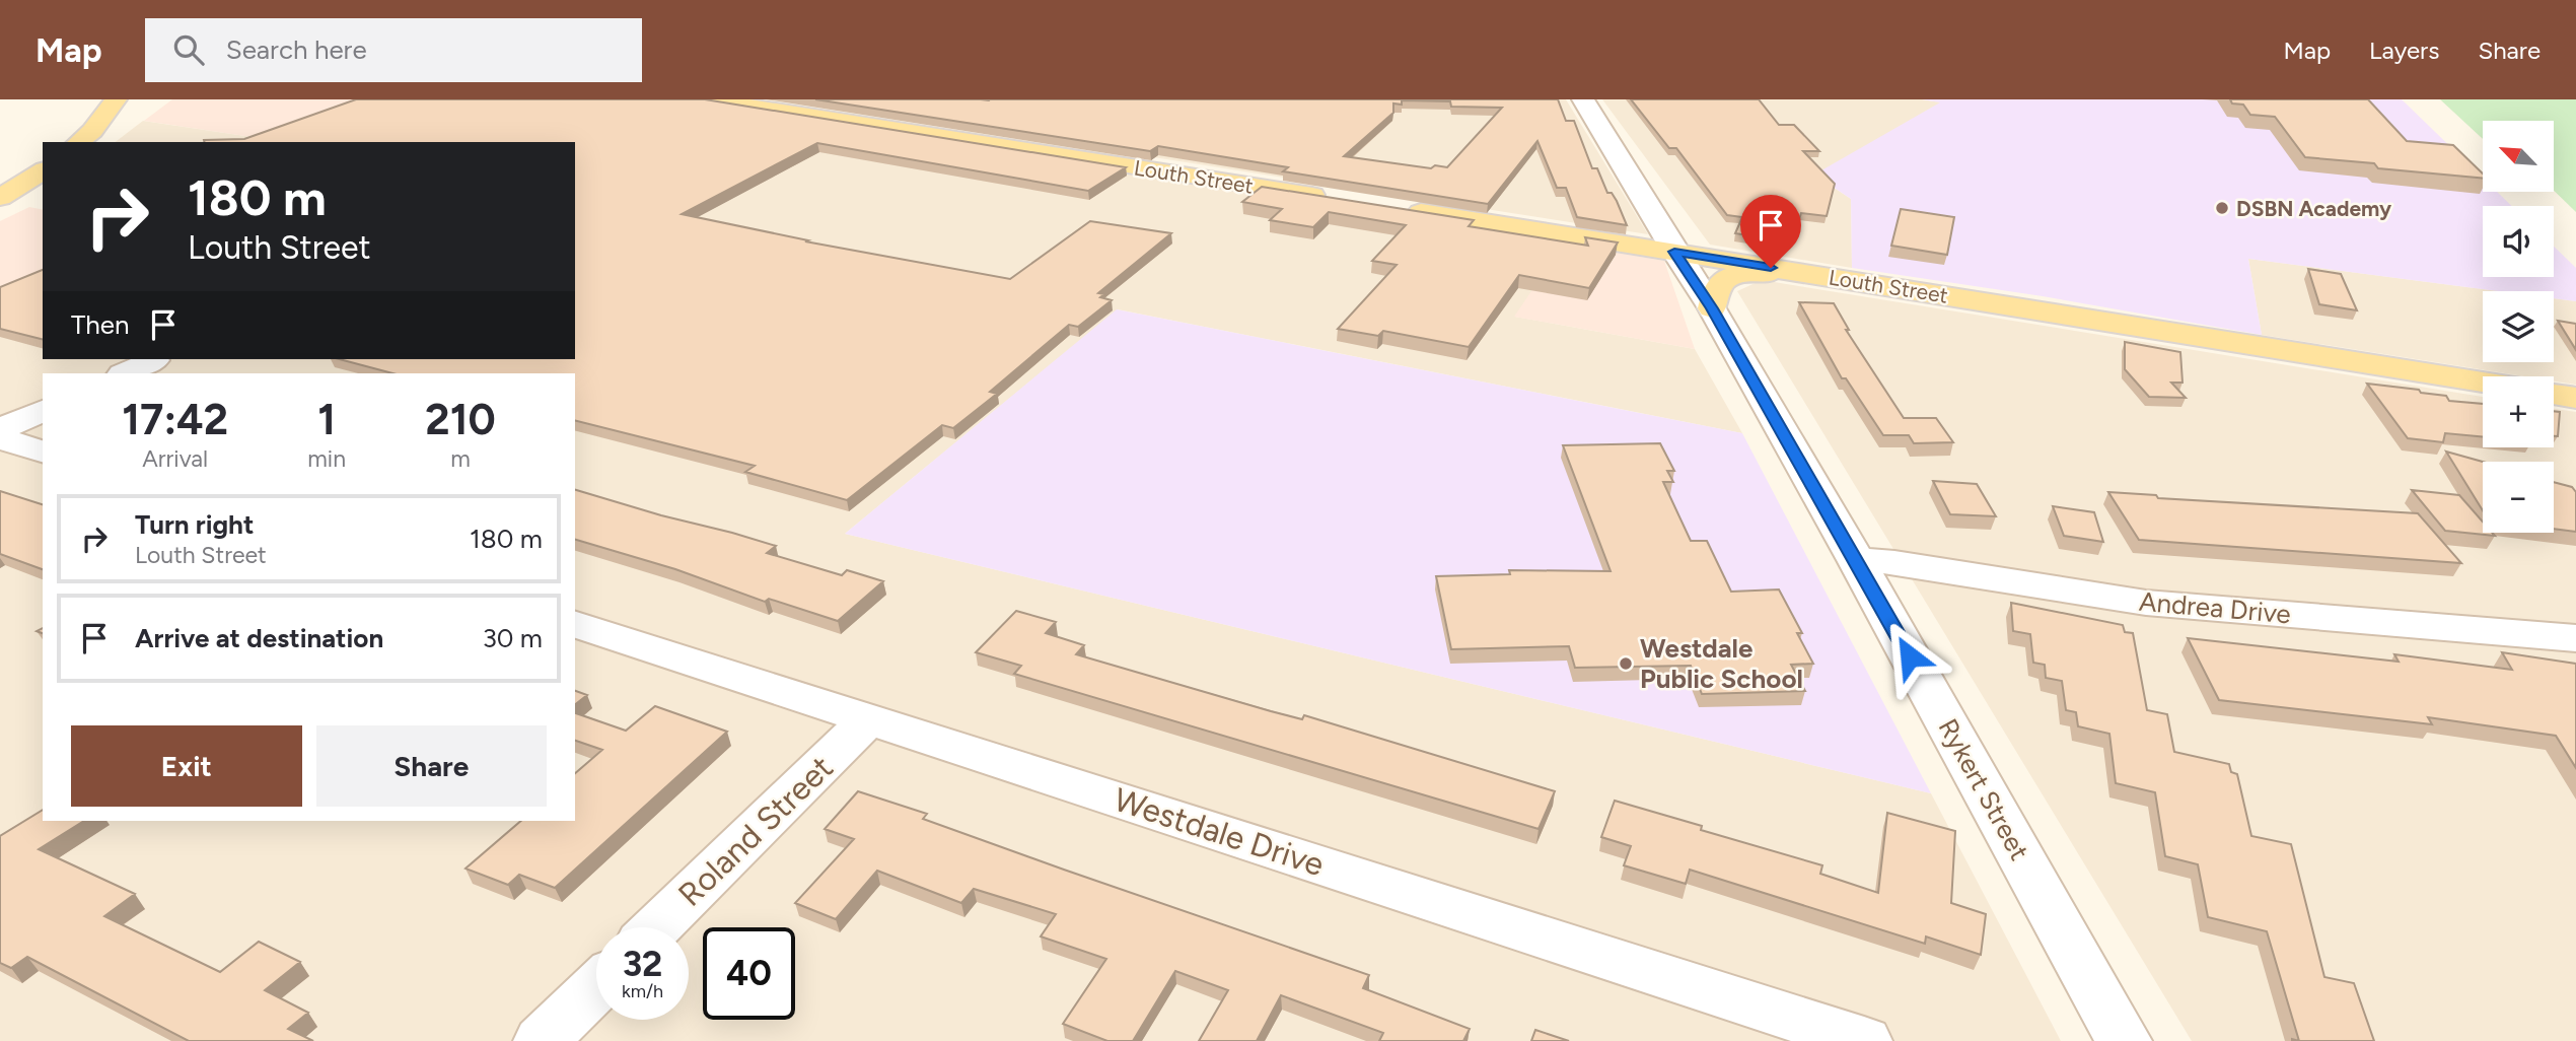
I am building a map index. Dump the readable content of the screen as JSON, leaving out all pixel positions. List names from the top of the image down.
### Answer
{
  "streets": {
    "main road": ["Louth Street"],
    "street": [
      "Andrea Drive",
      "Rykert Street",
      "Roland Street",
      "Westdale Drive"
    ]
  },
  "crossings": [
    ["Louth Street", "Rykert Street"],
    ["Andrea Drive", "Rykert Street"],
    ["Roland Street", "Westdale Drive"]
  ],
  "places": ["DSBN Academy", "Westdale Public School"],
  "north": "top left",
  "page": {
    "header": "Map",
    "search": "Search here",
    "nav": ["Map", "Layers", "Share"],
    "map_buttons": ["+", "−"],
    "turn": ["180 m", "Louth Street"],
    "then": "Then",
    "eta": [
      "17:42",
      "Arrival",
      "1",
      "min",
      "210",
      "m"
    ],
    "list": [
      {
        "name": "Turn right",
        "note": "Louth Street",
        "value": "180 m"
      },
      {
        "name": "Arrive at destination",
        "value": "30 m"
      }
    ],
    "buttons": ["Exit", "Share"],
    "speed": "32 km/h",
    "limit": "40"
  }
}
